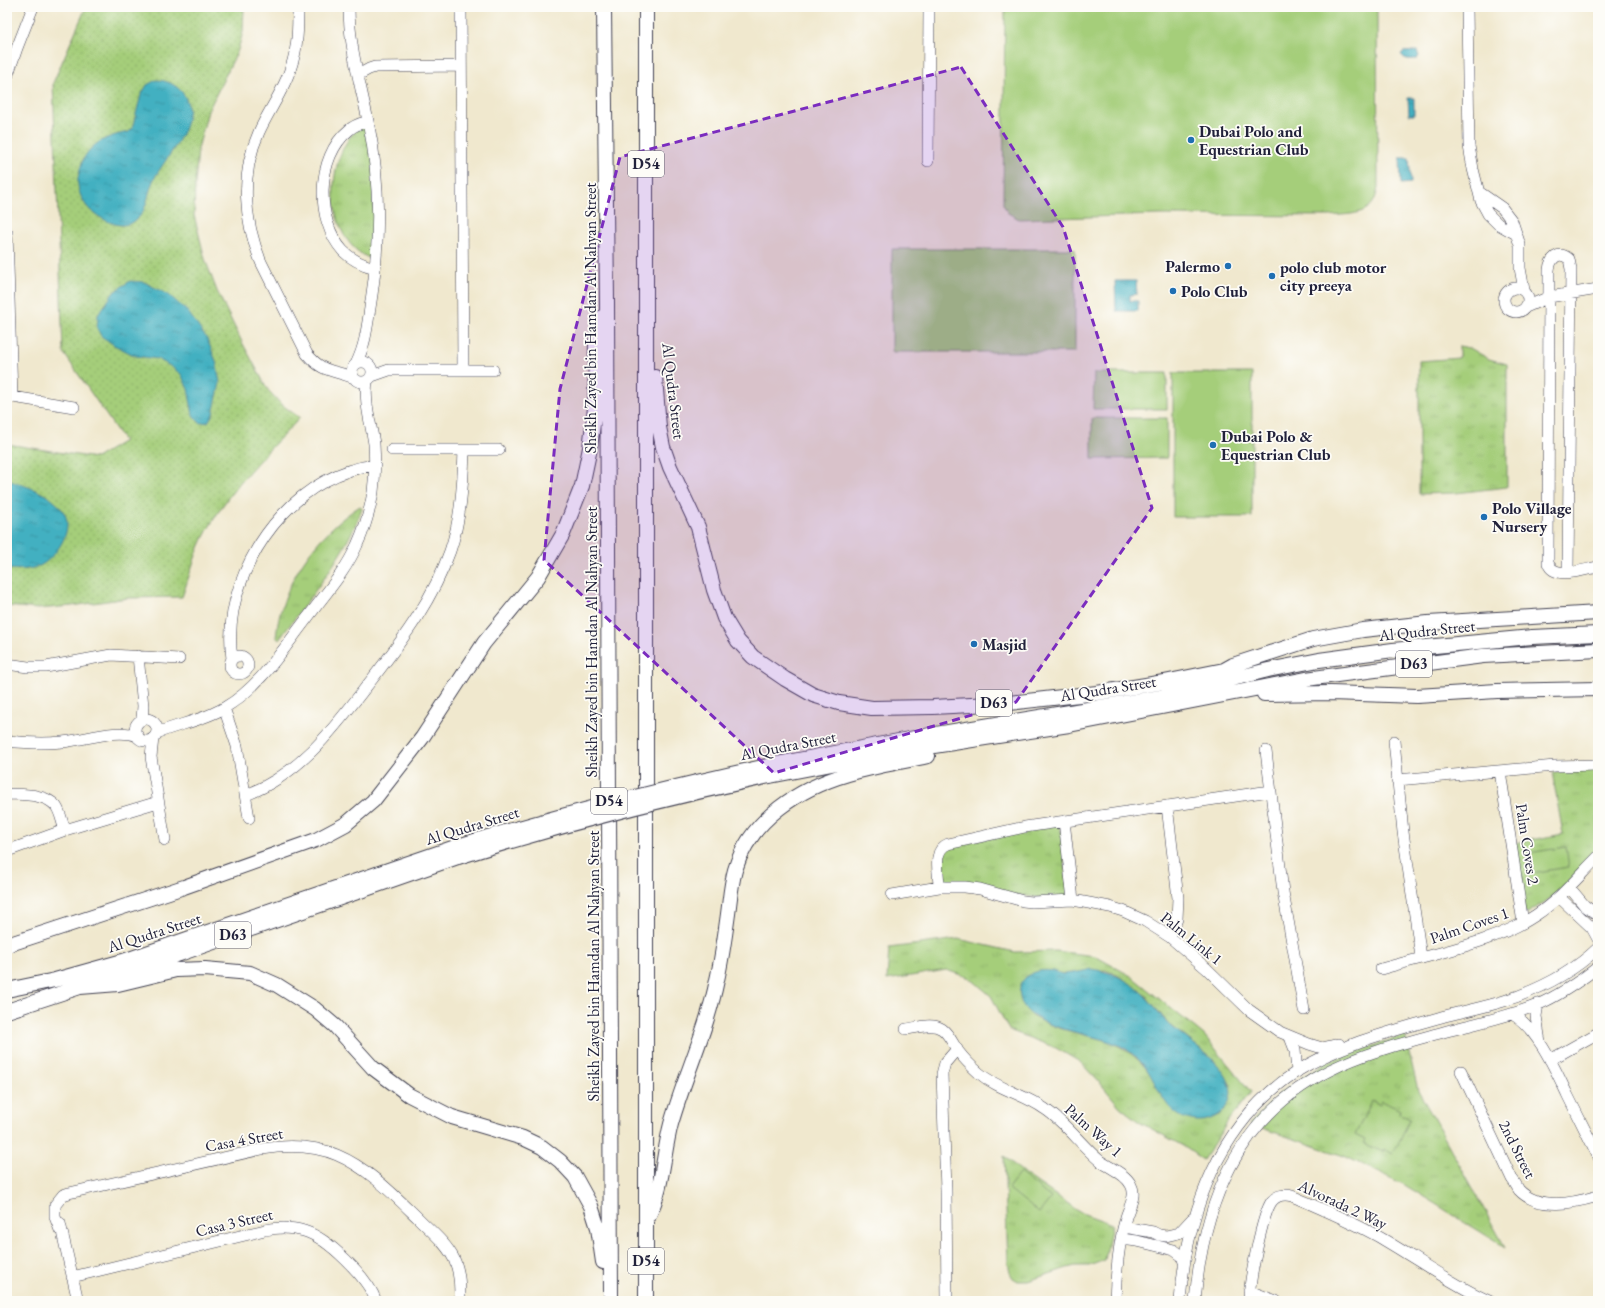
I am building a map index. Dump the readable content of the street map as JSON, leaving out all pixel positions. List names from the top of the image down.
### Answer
{
  "streets": {
    "main road": [
      "D54",
      "Sheikh Zayed bin Hamdan Al Nahyan Street",
      "Al Qudra Street",
      "D63"
    ],
    "street": [
      "Palm Coves 2",
      "Palm Coves 1",
      "Palm Link 1",
      "Palm Way 1",
      "Casa 4 Street",
      "2nd Street",
      "Alvorada 2 Way",
      "Casa 3 Street"
    ]
  },
  "crossings": [
    ["D54", "Al Qudra Street"],
    ["Palm Coves 2", "Palm Coves 1"],
    ["Casa 4 Street", "Casa 3 Street"]
  ],
  "places": [
    "Dubai Polo and Equestrian Club",
    "Palermo",
    "polo club motor city preeya",
    "Polo Club",
    "Dubai Polo & Equestrian Club",
    "Polo Village Nursery",
    "Masjid"
  ]
}
